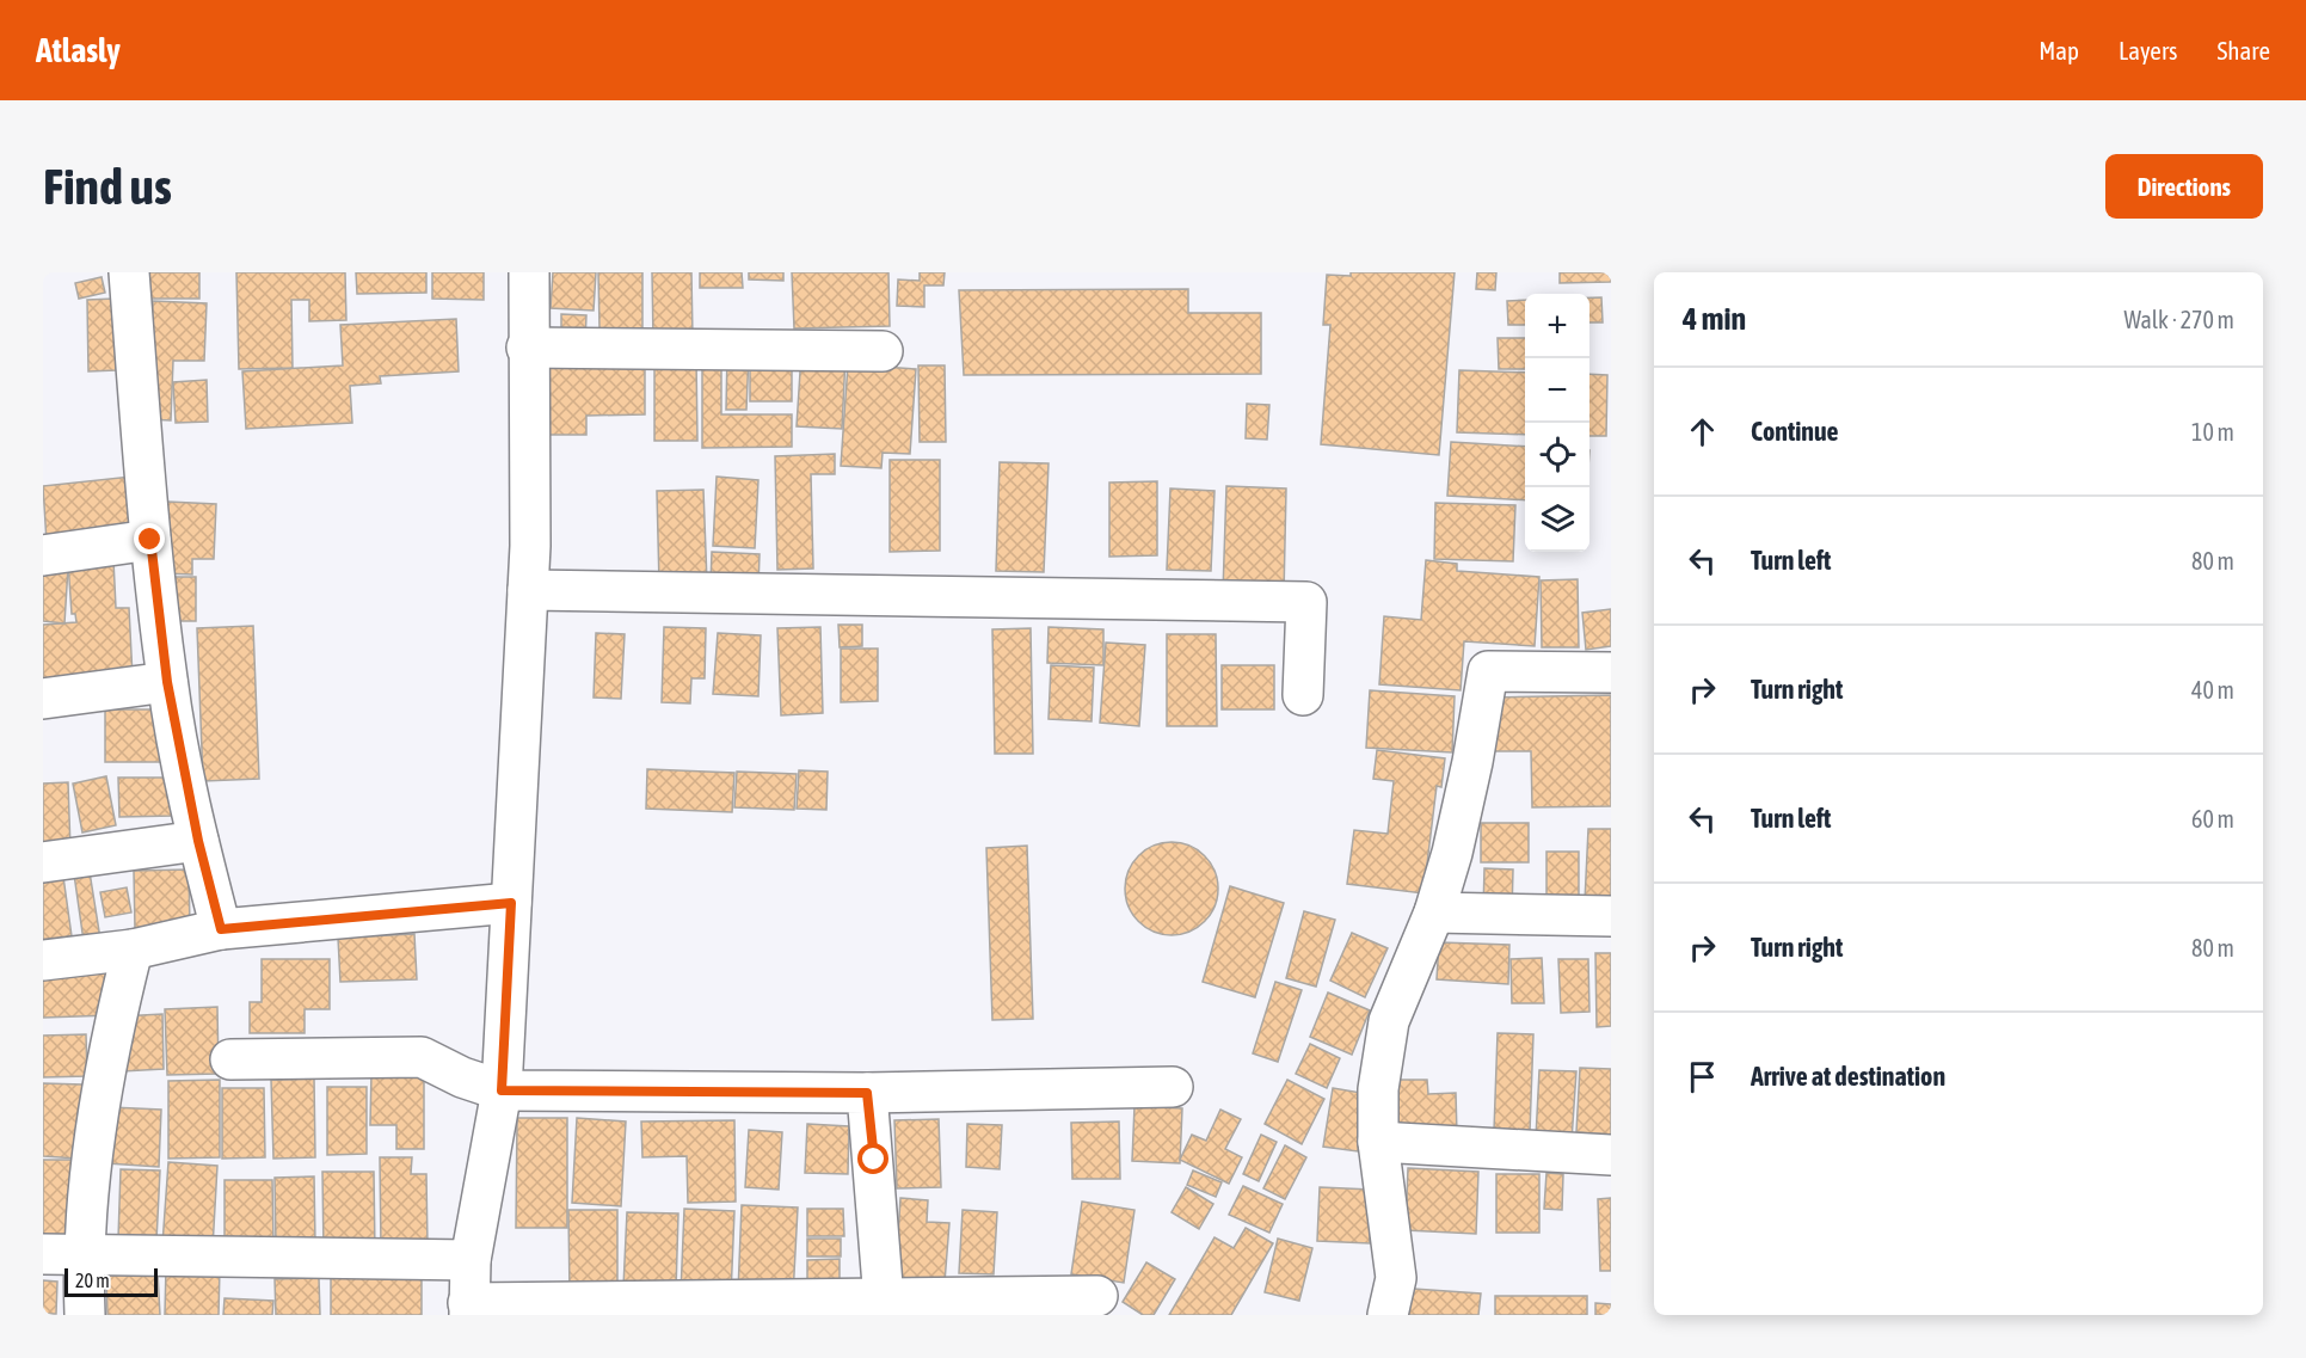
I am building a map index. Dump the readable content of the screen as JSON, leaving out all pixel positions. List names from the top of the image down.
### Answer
{
  "scale_bar": "20 m",
  "page": {
    "header": "Atlasly",
    "nav": ["Map", "Layers", "Share"],
    "buttons": "Directions",
    "title": "Find us",
    "heading": ["4 min", "Walk · 270 m"],
    "map_buttons": ["+", "−"],
    "list": [
      ["Continue", "10 m"],
      ["Turn left", "80 m"],
      ["Turn right", "40 m"],
      ["Turn left", "60 m"],
      ["Turn right", "80 m"],
      "Arrive at destination"
    ],
    "scale": "20 m"
  }
}
